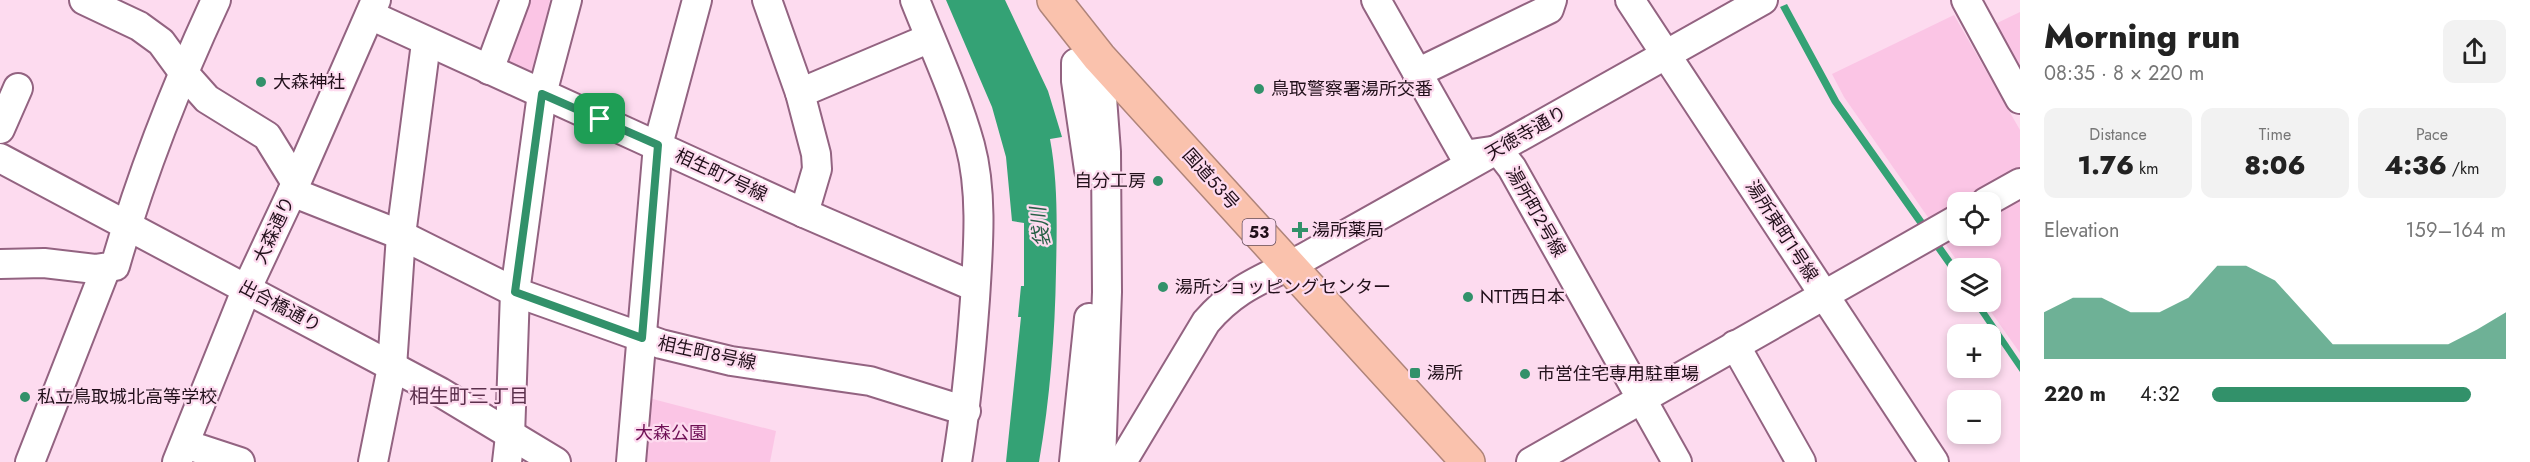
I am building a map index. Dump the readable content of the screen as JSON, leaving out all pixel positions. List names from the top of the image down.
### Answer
{
  "streets": {
    "highway": ["国道53号", "53"],
    "street": [
      "天徳寺通り",
      "相生町7号線",
      "湯所町2号線",
      "大森通り",
      "湯所東町1号線",
      "出合橋通り",
      "相生町8号線"
    ]
  },
  "crossings": [
    ["天徳寺通り", "国道53号"],
    ["天徳寺通り", "湯所町2号線"],
    ["天徳寺通り", "湯所東町1号線"],
    ["相生町7号線", "大森通り"],
    ["大森通り", "出合橋通り"],
    ["大森通り", "相生町8号線"]
  ],
  "districts": ["相生町三丁目"],
  "water": ["袋川"],
  "parks": ["大森公園"],
  "places": {
    "other": [
      "大森神社",
      "鳥取警察署湯所交番",
      "自分工房",
      "湯所ショッピングセンター",
      "NTT西日本",
      "市営住宅専用駐車場",
      "私立鳥取城北高等学校"
    ],
    "health": ["湯所薬局"],
    "transit": ["湯所"]
  },
  "page": {
    "heading": ["Morning run", "08:35 · 8 × 220 m"],
    "stats": [
      ["Distance", "1.76 km"],
      ["Time", "8:06"],
      ["Pace", "4:36 /km"]
    ],
    "map_buttons": ["+", "−"],
    "chart": ["Elevation", "159–164 m"],
    "list": [
      {
        "name": "220 m",
        "note": "4:32"
      }
    ]
  }
}
